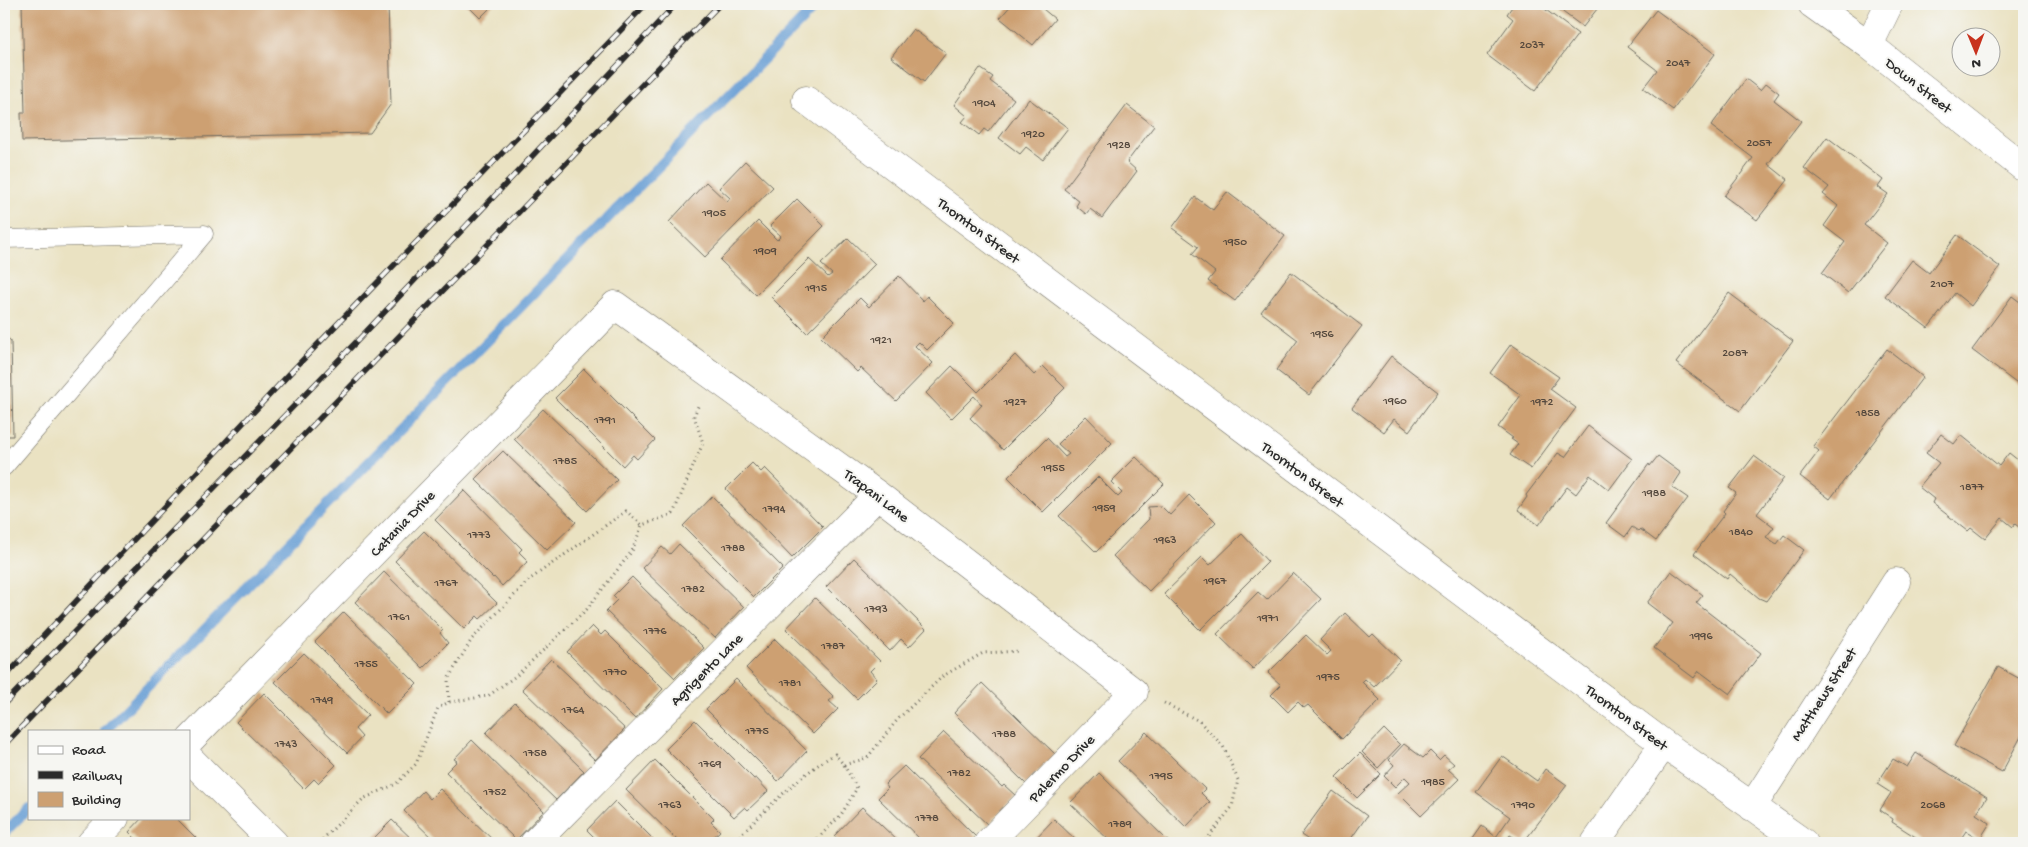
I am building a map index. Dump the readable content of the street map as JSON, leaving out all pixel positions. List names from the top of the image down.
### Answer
{
  "streets": {
    "street": [
      "Down Street",
      "Thornton Street",
      "Trapani Lane",
      "Catania Drive",
      "Agrigento Lane",
      "Matthews Street",
      "Palermo Drive"
    ]
  },
  "crossings": [
    ["Thornton Street", "Matthews Street"],
    ["Trapani Lane", "Catania Drive"],
    ["Trapani Lane", "Agrigento Lane"],
    ["Trapani Lane", "Palermo Drive"]
  ],
  "house_numbers": [
    "2037",
    "2047",
    "1904",
    "1920",
    "2057",
    "1928",
    "1905",
    "1950",
    "1909",
    "2107",
    "1915",
    "1956",
    "1921",
    "2087",
    "1960",
    "1927",
    "1972",
    "1858",
    "1791",
    "1785",
    "1955",
    "1877",
    "1988",
    "1959",
    "1794",
    "1840",
    "1773",
    "1963",
    "1788",
    "1967",
    "1767",
    "1782",
    "1793",
    "1761",
    "1971",
    "1776",
    "1996",
    "1787",
    "1755",
    "1770",
    "1975",
    "1781",
    "1749",
    "1764",
    "1775",
    "1788",
    "1743",
    "1758",
    "1769",
    "1782",
    "1795",
    "1985",
    "1752",
    "1763",
    "1790",
    "2068",
    "1778",
    "1789"
  ],
  "legend": ["Road", "Railway", "Building"],
  "north": "bottom"
}
